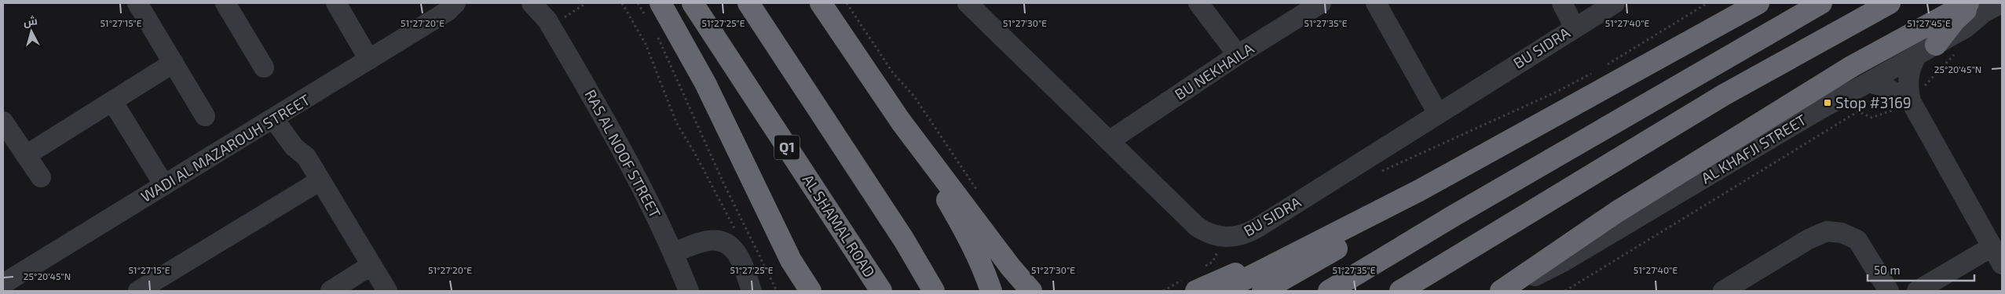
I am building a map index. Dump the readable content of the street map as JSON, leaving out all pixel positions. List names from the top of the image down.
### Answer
{
  "streets": {
    "highway": ["Q1", "AL SHAMAL ROAD"],
    "street": [
      "BU SIDRA",
      "BU NEKHAILA",
      "WADI AL MAZAROUH STREET",
      "AL KHAFJI STREET",
      "RAS AL NOOF STREET"
    ]
  },
  "crossings": [
    ["BU SIDRA", "BU NEKHAILA"]
  ],
  "places": {
    "transit": ["Stop #3169"]
  },
  "scale_bar": "50 m",
  "north": "top",
  "coordinates": [
    "51°27'15\"E",
    "51°27'20\"E",
    "51°27'25\"E",
    "51°27'30\"E",
    "51°27'35\"E",
    "51°27'40\"E",
    "51°27'45\"E",
    "25°20'45\"N"
  ]
}
